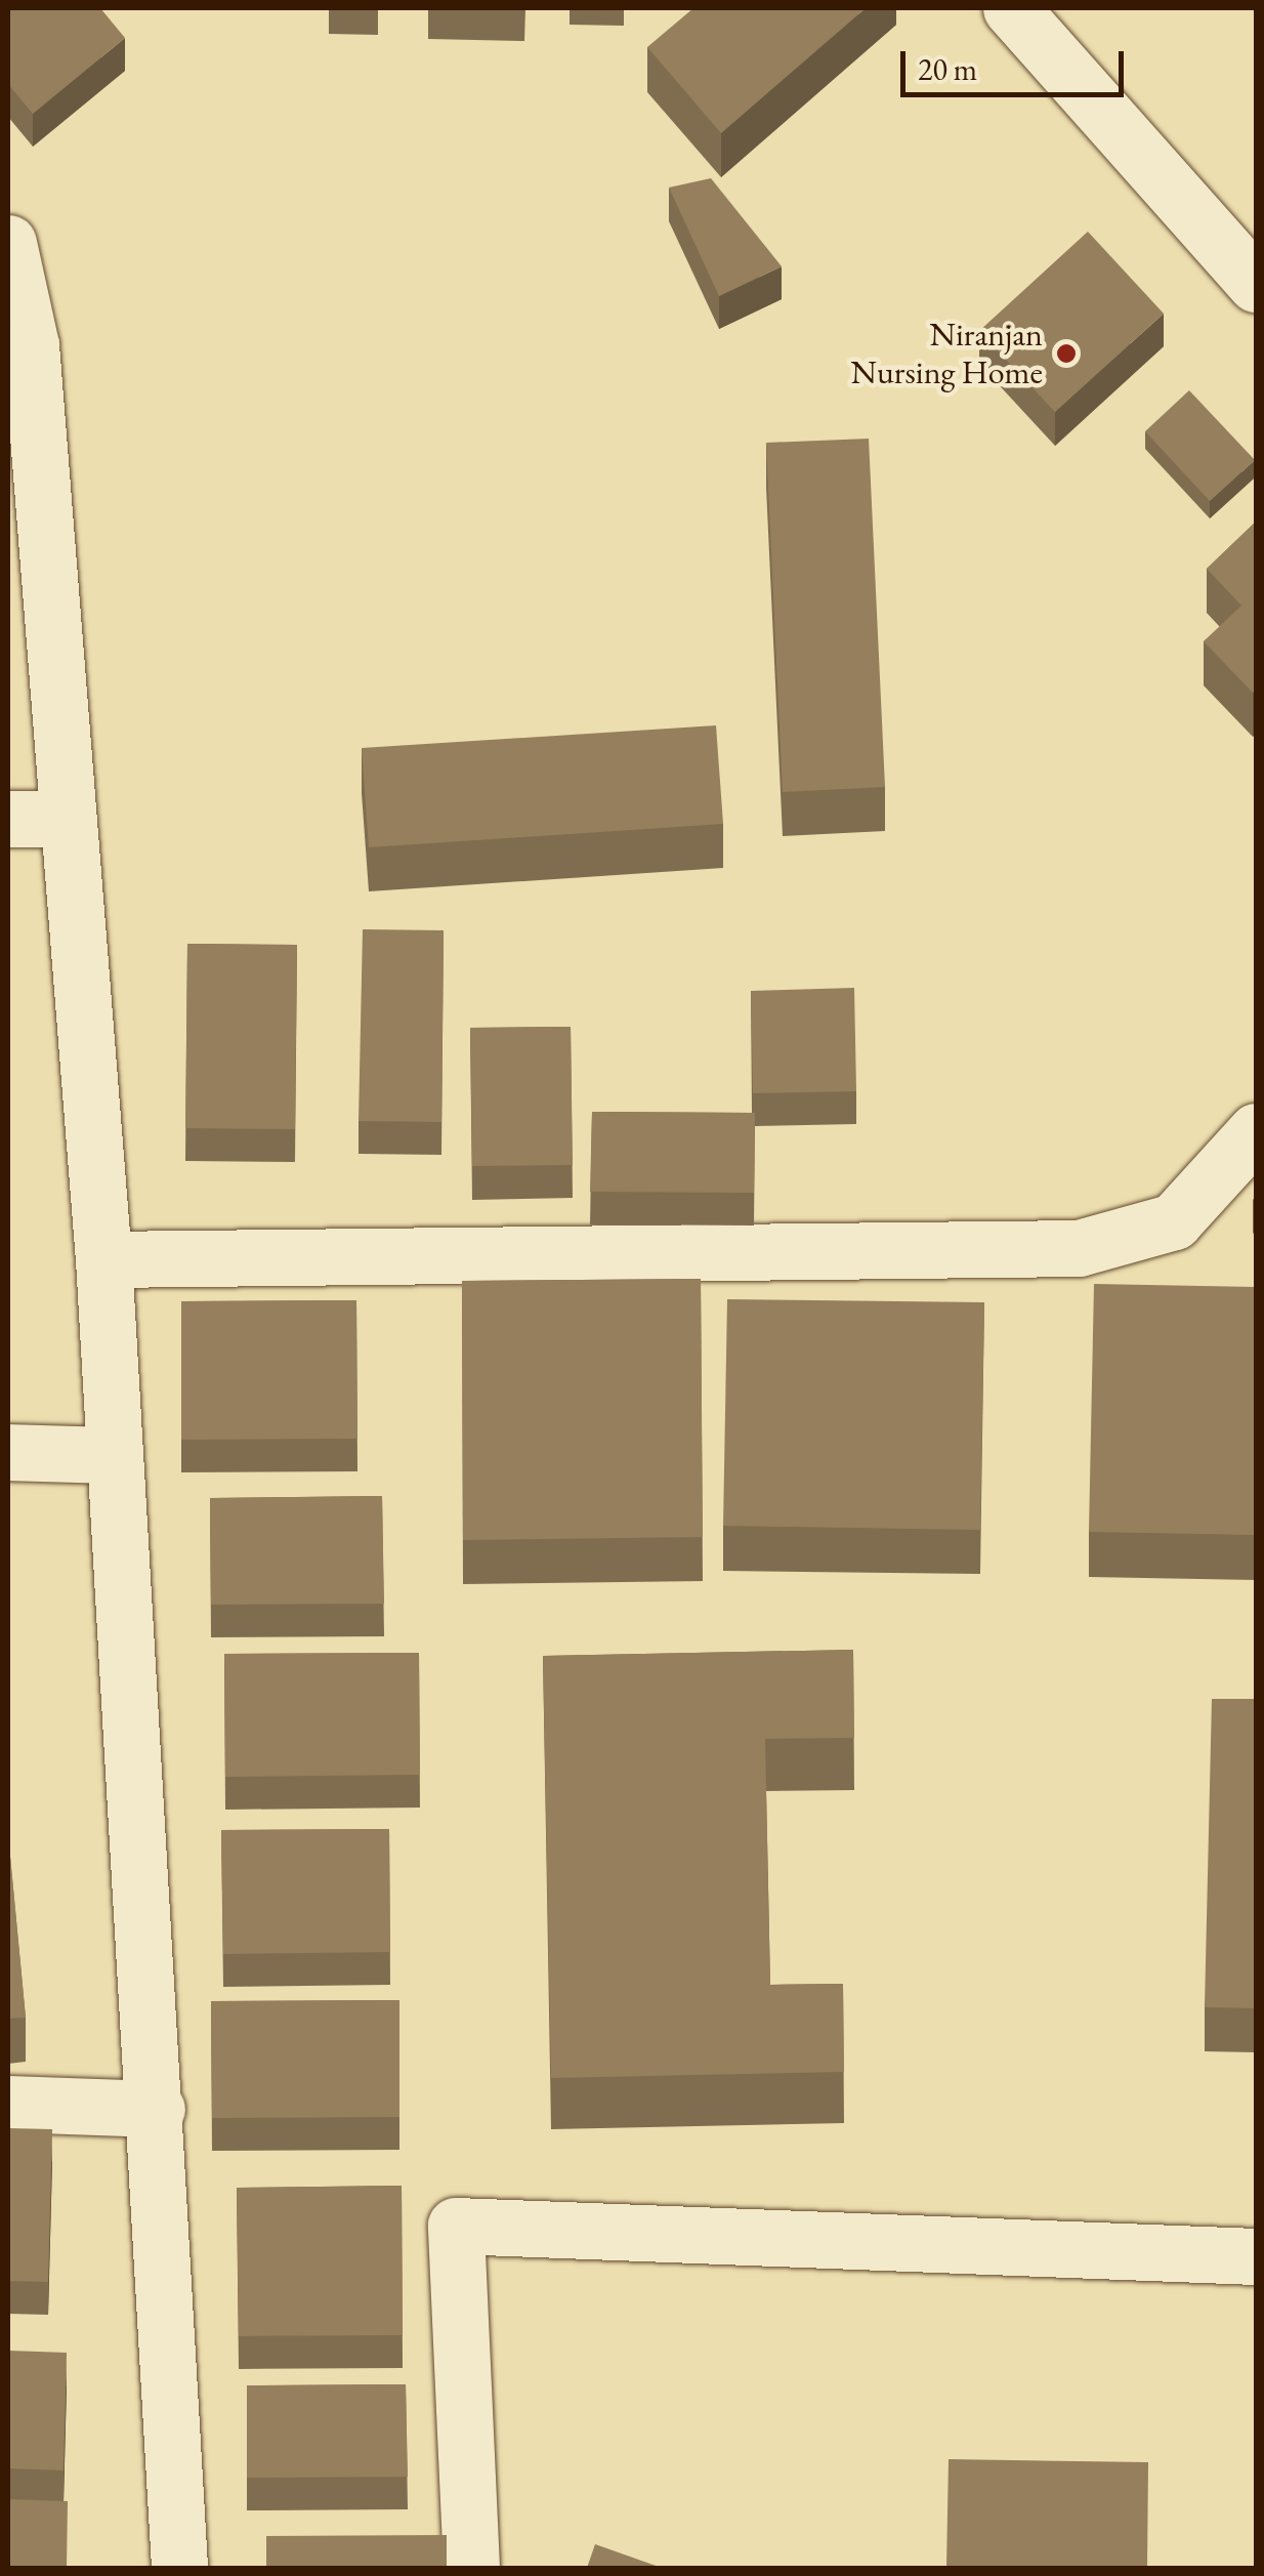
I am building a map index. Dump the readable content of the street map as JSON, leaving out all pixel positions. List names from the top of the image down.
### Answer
{
  "places": ["Niranjan Nursing Home"],
  "scale_bar": "20 m"
}
